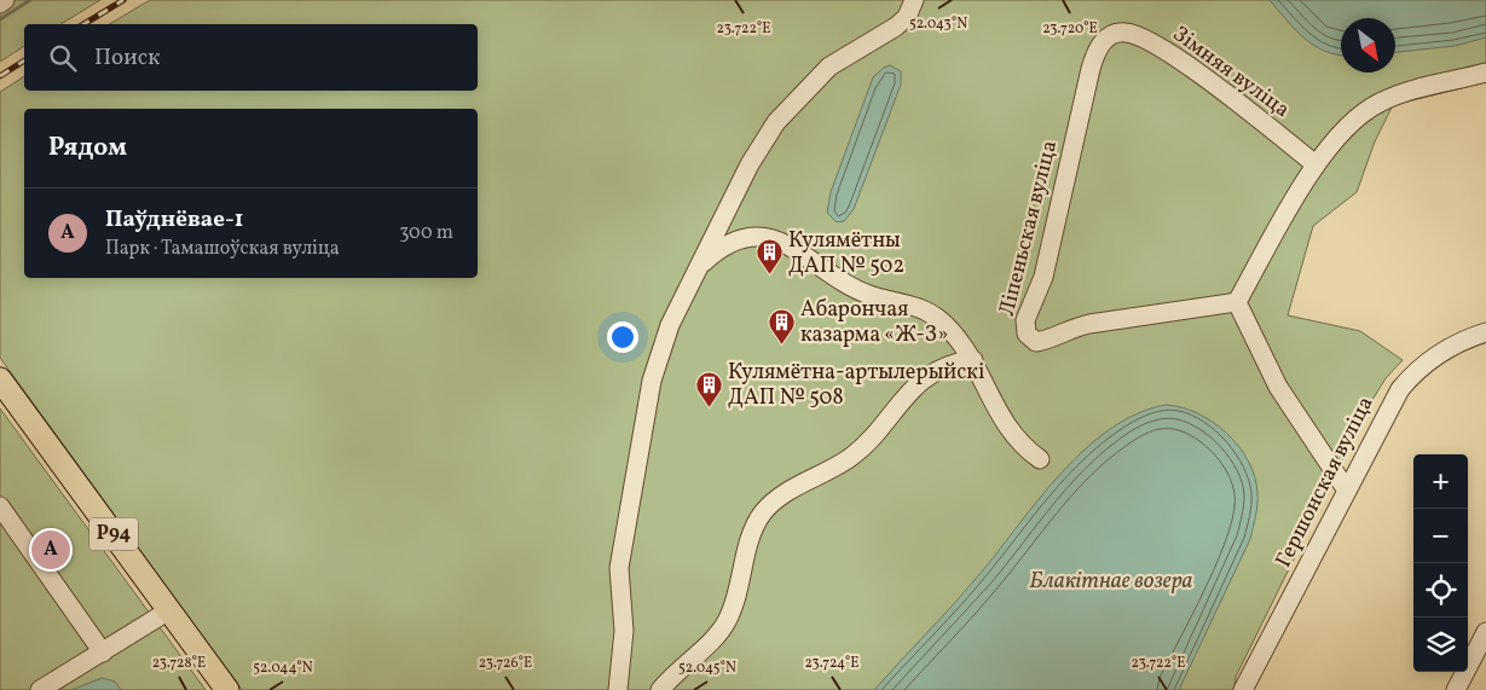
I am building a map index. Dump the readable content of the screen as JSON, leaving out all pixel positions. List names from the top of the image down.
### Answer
{
  "streets": {
    "main road": ["Р94"],
    "street": ["Зімняя вуліца", "Ліпеньская вуліца", "Гершонская вуліца"]
  },
  "crossings": [
    ["Зімняя вуліца", "Ліпеньская вуліца"]
  ],
  "water": ["Блакітнае возера"],
  "places": {
    "building": ["Кулямётны ДАП № 502", "Абарончая казарма «Ж-З»", "Кулямётна-артылерыйскі ДАП № 508"]
  },
  "north": "bottom right",
  "page": {
    "search": "Поиск",
    "heading": "Рядом",
    "list": [
      {
        "mark": "A",
        "name": "Паўднёвае-1",
        "note": "Парк · Тамашоўская вуліца",
        "value": "300 m"
      }
    ],
    "map_buttons": ["+", "−"],
    "pins": "A"
  },
  "coordinates": [
    "52.043°N",
    "23.722°E",
    "23.720°E",
    "23.728°E",
    "23.726°E",
    "23.724°E",
    "52.044°N",
    "52.045°N"
  ]
}
